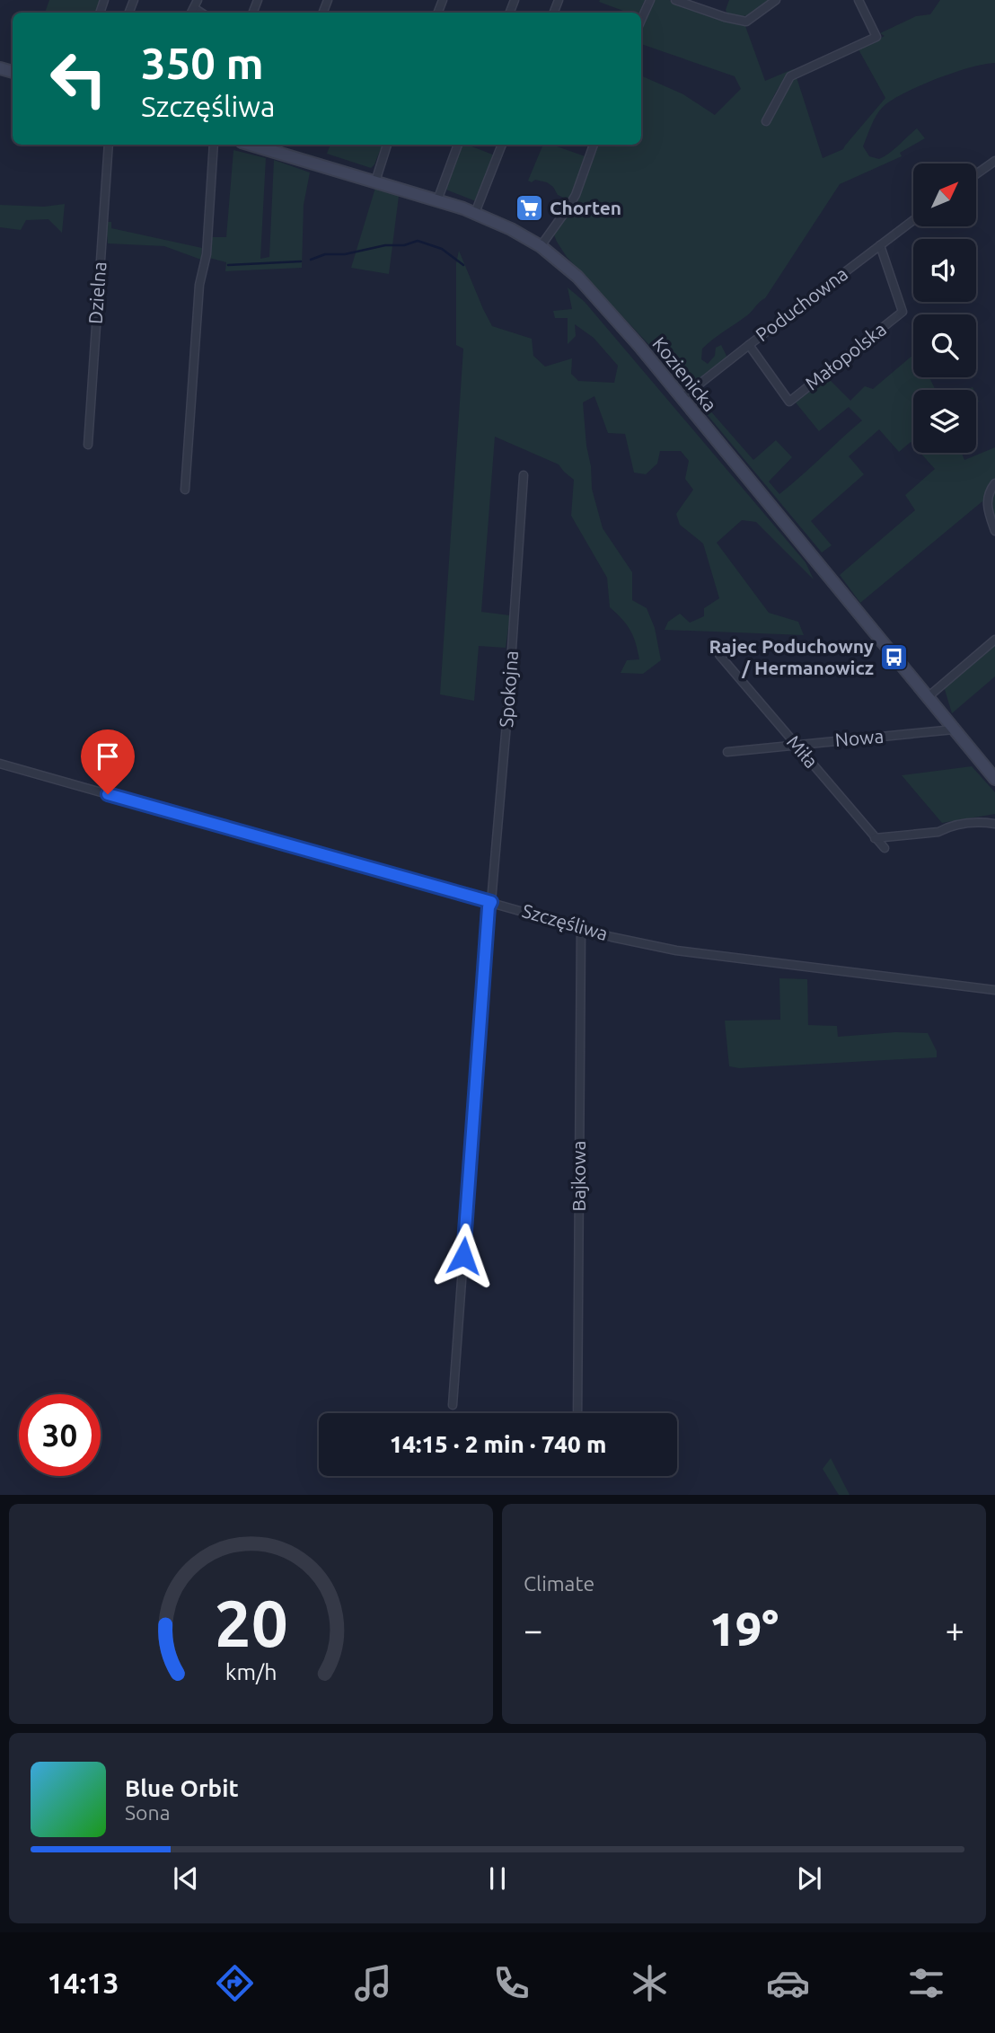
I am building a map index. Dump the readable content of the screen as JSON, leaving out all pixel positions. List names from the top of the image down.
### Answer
{
  "streets": {
    "main road": ["Kozienicka"],
    "street": [
      "Dzielna",
      "Poduchowna",
      "Małopolska",
      "Spokojna",
      "Nowa",
      "Miła",
      "Szczęśliwa",
      "Bajkowa"
    ]
  },
  "crossings": [
    ["Poduchowna", "Małopolska"],
    ["Poduchowna", "Kozienicka"],
    ["Kozienicka", "Nowa"],
    ["Spokojna", "Szczęśliwa"],
    ["Nowa", "Miła"],
    ["Szczęśliwa", "Bajkowa"]
  ],
  "places": {
    "supermarket": ["Chorten"],
    "bus stop": ["Rajec Poduchowny / Hermanowicz"]
  },
  "north": "top right",
  "page": {
    "turn": ["350 m", "Szczęśliwa"],
    "limit": "30",
    "trip": "14:15 · 2 min · 740 m",
    "tile": "Climate",
    "heat": ["−", "19°", "+"],
    "song": ["Blue Orbit", "Sona"],
    "tabs": "14:13",
    "gauge": ["20", "km/h"]
  }
}
